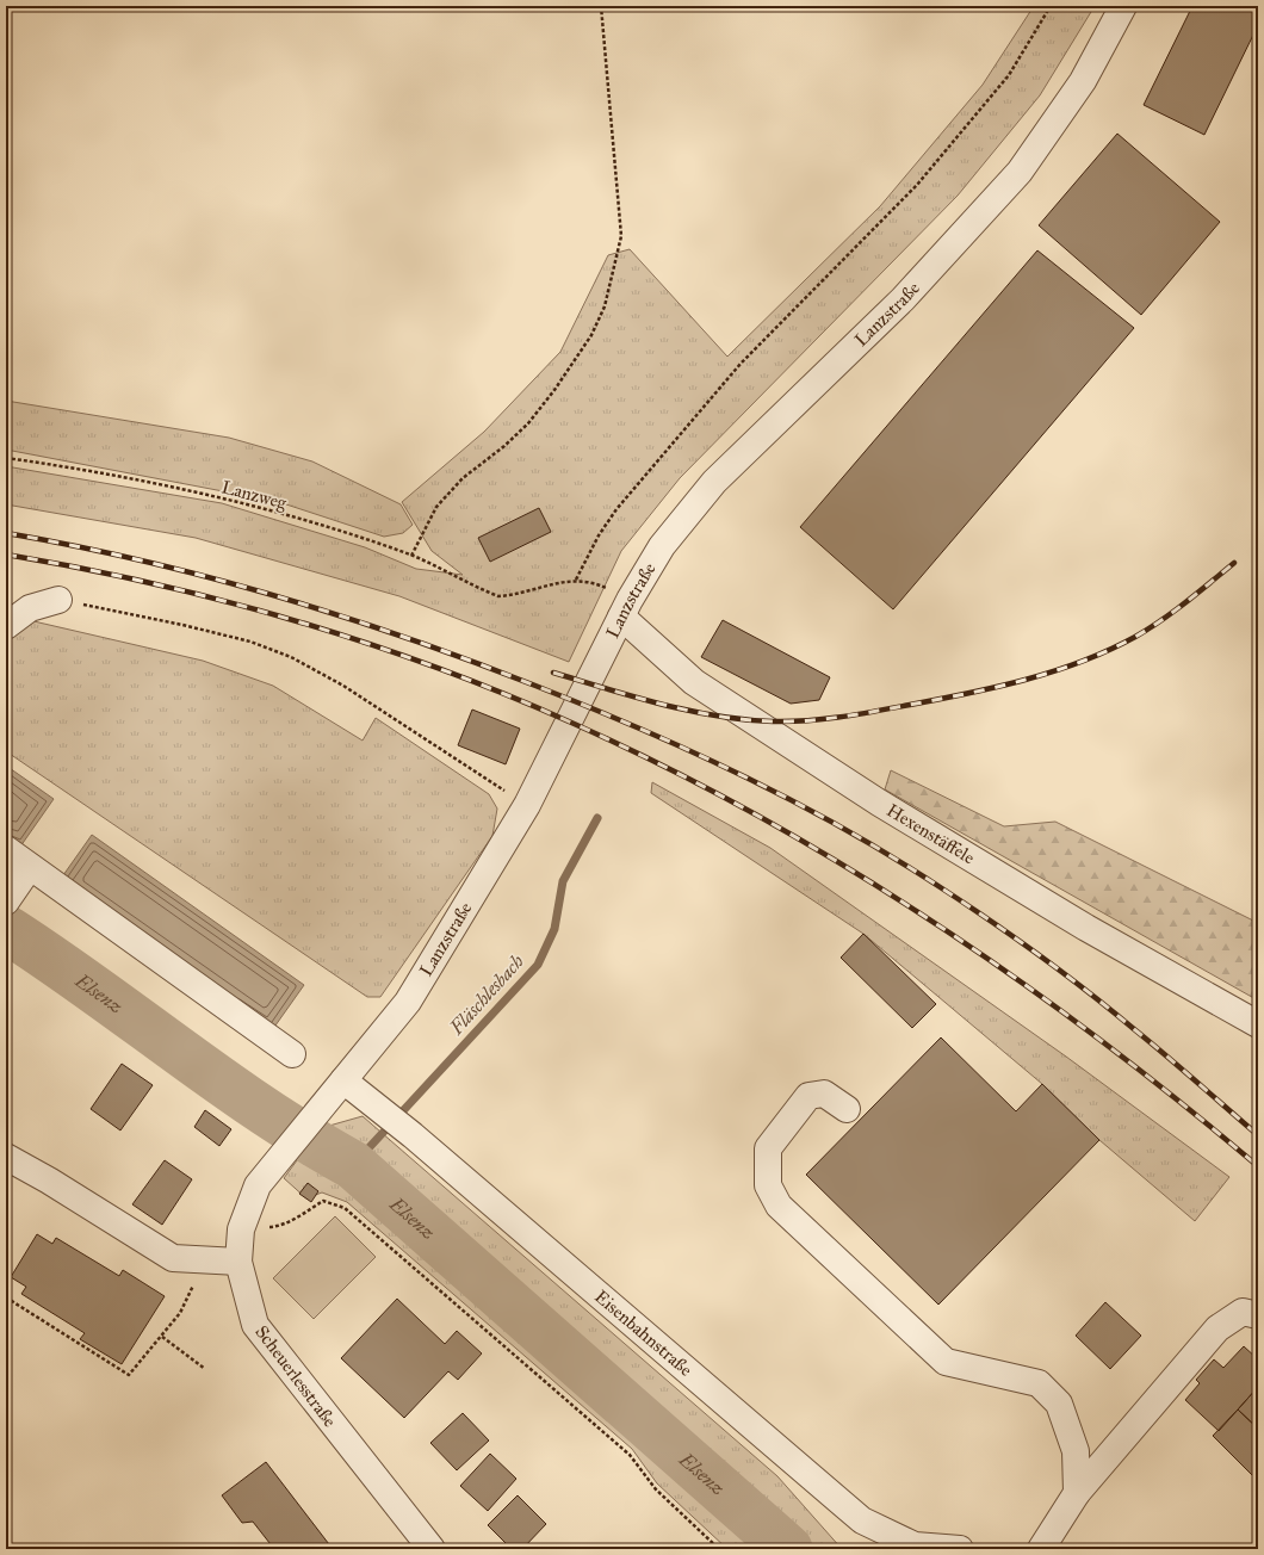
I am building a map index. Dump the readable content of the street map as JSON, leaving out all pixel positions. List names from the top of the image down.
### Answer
{
  "streets": {
    "street": [
      "Lanzstraße",
      "Hexenstäffele",
      "Eisenbahnstraße",
      "Scheuerlesstraße"
    ],
    "path": ["Lanzweg"]
  },
  "crossings": [
    ["Lanzstraße", "Hexenstäffele"],
    ["Lanzstraße", "Eisenbahnstraße"],
    ["Lanzstraße", "Scheuerlesstraße"]
  ],
  "water": ["Elsenz", "Fläschlesbach"]
}
